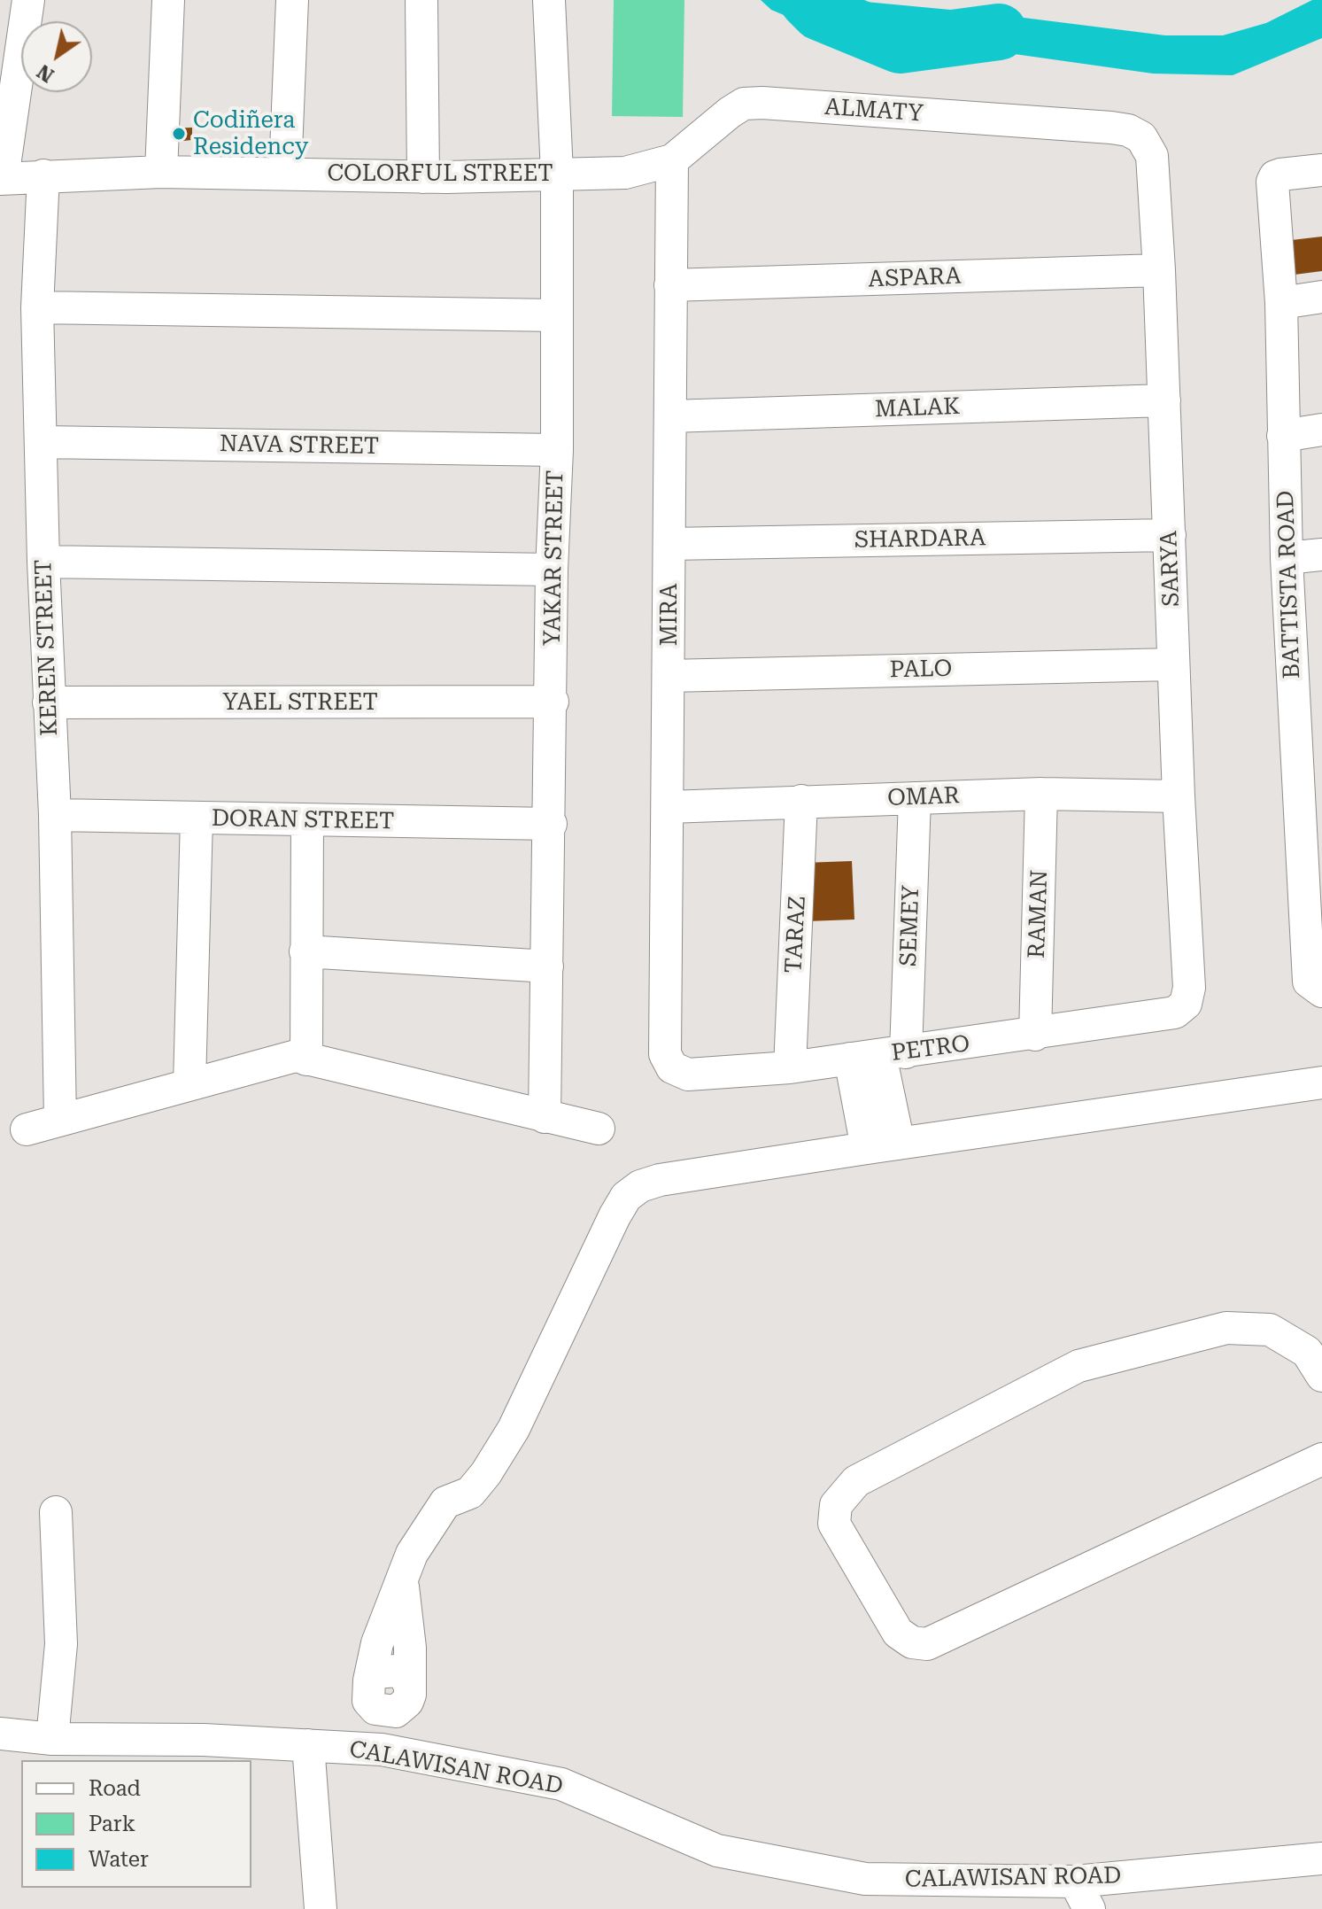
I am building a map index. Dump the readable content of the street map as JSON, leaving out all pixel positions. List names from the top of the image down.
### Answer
{
  "streets": {
    "street": [
      "ALMATY",
      "COLORFUL STREET",
      "ASPARA",
      "MALAK",
      "NAVA STREET",
      "SHARDARA",
      "YAKAR STREET",
      "SARYA",
      "BATTISTA ROAD",
      "MIRA",
      "KEREN STREET",
      "PALO",
      "YAEL STREET",
      "OMAR",
      "DORAN STREET",
      "RAMAN",
      "SEMEY",
      "TARAZ",
      "PETRO",
      "CALAWISAN ROAD"
    ]
  },
  "crossings": [
    ["ALMATY", "COLORFUL STREET"],
    ["ALMATY", "SARYA"],
    ["ALMATY", "MIRA"],
    ["COLORFUL STREET", "YAKAR STREET"],
    ["COLORFUL STREET", "KEREN STREET"],
    ["ASPARA", "SARYA"],
    ["ASPARA", "MIRA"],
    ["MALAK", "SARYA"],
    ["MALAK", "MIRA"],
    ["NAVA STREET", "YAKAR STREET"],
    ["NAVA STREET", "KEREN STREET"],
    ["SHARDARA", "SARYA"],
    ["SHARDARA", "MIRA"],
    ["YAKAR STREET", "YAEL STREET"],
    ["YAKAR STREET", "DORAN STREET"],
    ["SARYA", "PALO"],
    ["SARYA", "OMAR"],
    ["SARYA", "PETRO"],
    ["MIRA", "PALO"],
    ["MIRA", "OMAR"],
    ["MIRA", "PETRO"],
    ["KEREN STREET", "YAEL STREET"],
    ["KEREN STREET", "DORAN STREET"],
    ["OMAR", "RAMAN"],
    ["OMAR", "SEMEY"],
    ["OMAR", "TARAZ"],
    ["RAMAN", "PETRO"],
    ["SEMEY", "PETRO"],
    ["TARAZ", "PETRO"]
  ],
  "places": ["Codiñera Residency"],
  "legend": ["Road", "Park", "Water"],
  "north": "bottom left"
}
